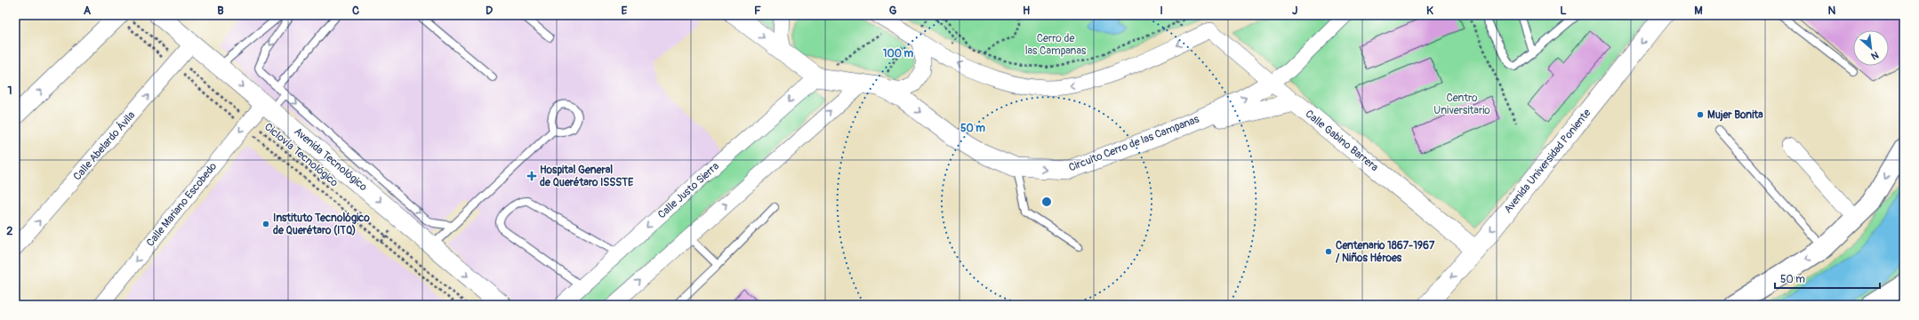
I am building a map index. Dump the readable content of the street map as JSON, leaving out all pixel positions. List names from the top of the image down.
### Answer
{
  "streets": {
    "street": [
      "Calle Gabino Barrera",
      "Circuito Cerro de las Campanas",
      "Calle Abelardo Ávila",
      "Avenida Tecnológico",
      "Avenida Universidad Poniente",
      "Calle Justo Sierra",
      "Calle Mariano Escobedo"
    ],
    "path": ["Ciclovía Tecnológico"]
  },
  "crossings": [
    ["Calle Gabino Barrera", "Circuito Cerro de las Campanas"],
    ["Calle Gabino Barrera", "Avenida Universidad Poniente"],
    ["Circuito Cerro de las Campanas", "Calle Justo Sierra"],
    ["Calle Abelardo Ávila", "Ciclovía Tecnológico"],
    ["Calle Abelardo Ávila", "Avenida Tecnológico"],
    ["Ciclovía Tecnológico", "Calle Mariano Escobedo"],
    ["Avenida Tecnológico", "Calle Mariano Escobedo"]
  ],
  "one_way": ["Avenida Tecnológico", "Avenida Universidad Poniente", "Calle Mariano Escobedo"],
  "parks": ["Cerro de las Campanas", "Centro Universitario"],
  "places": {
    "other": ["Mujer Bonita", "Instituto Tecnológico de Querétaro (ITQ)", "Centenario 1867-1967 / Niños Héroes"],
    "health": ["Hospital General de Querétaro ISSSTE"]
  },
  "scale_bar": "50 m",
  "north": "bottom right",
  "grid": {
    "columns": [
      "A",
      "B",
      "C",
      "D",
      "E",
      "F",
      "G",
      "H",
      "I",
      "J",
      "K",
      "L",
      "M",
      "N"
    ],
    "rows": ["1", "2"]
  },
  "rings": ["100 m", "50 m"]
}
